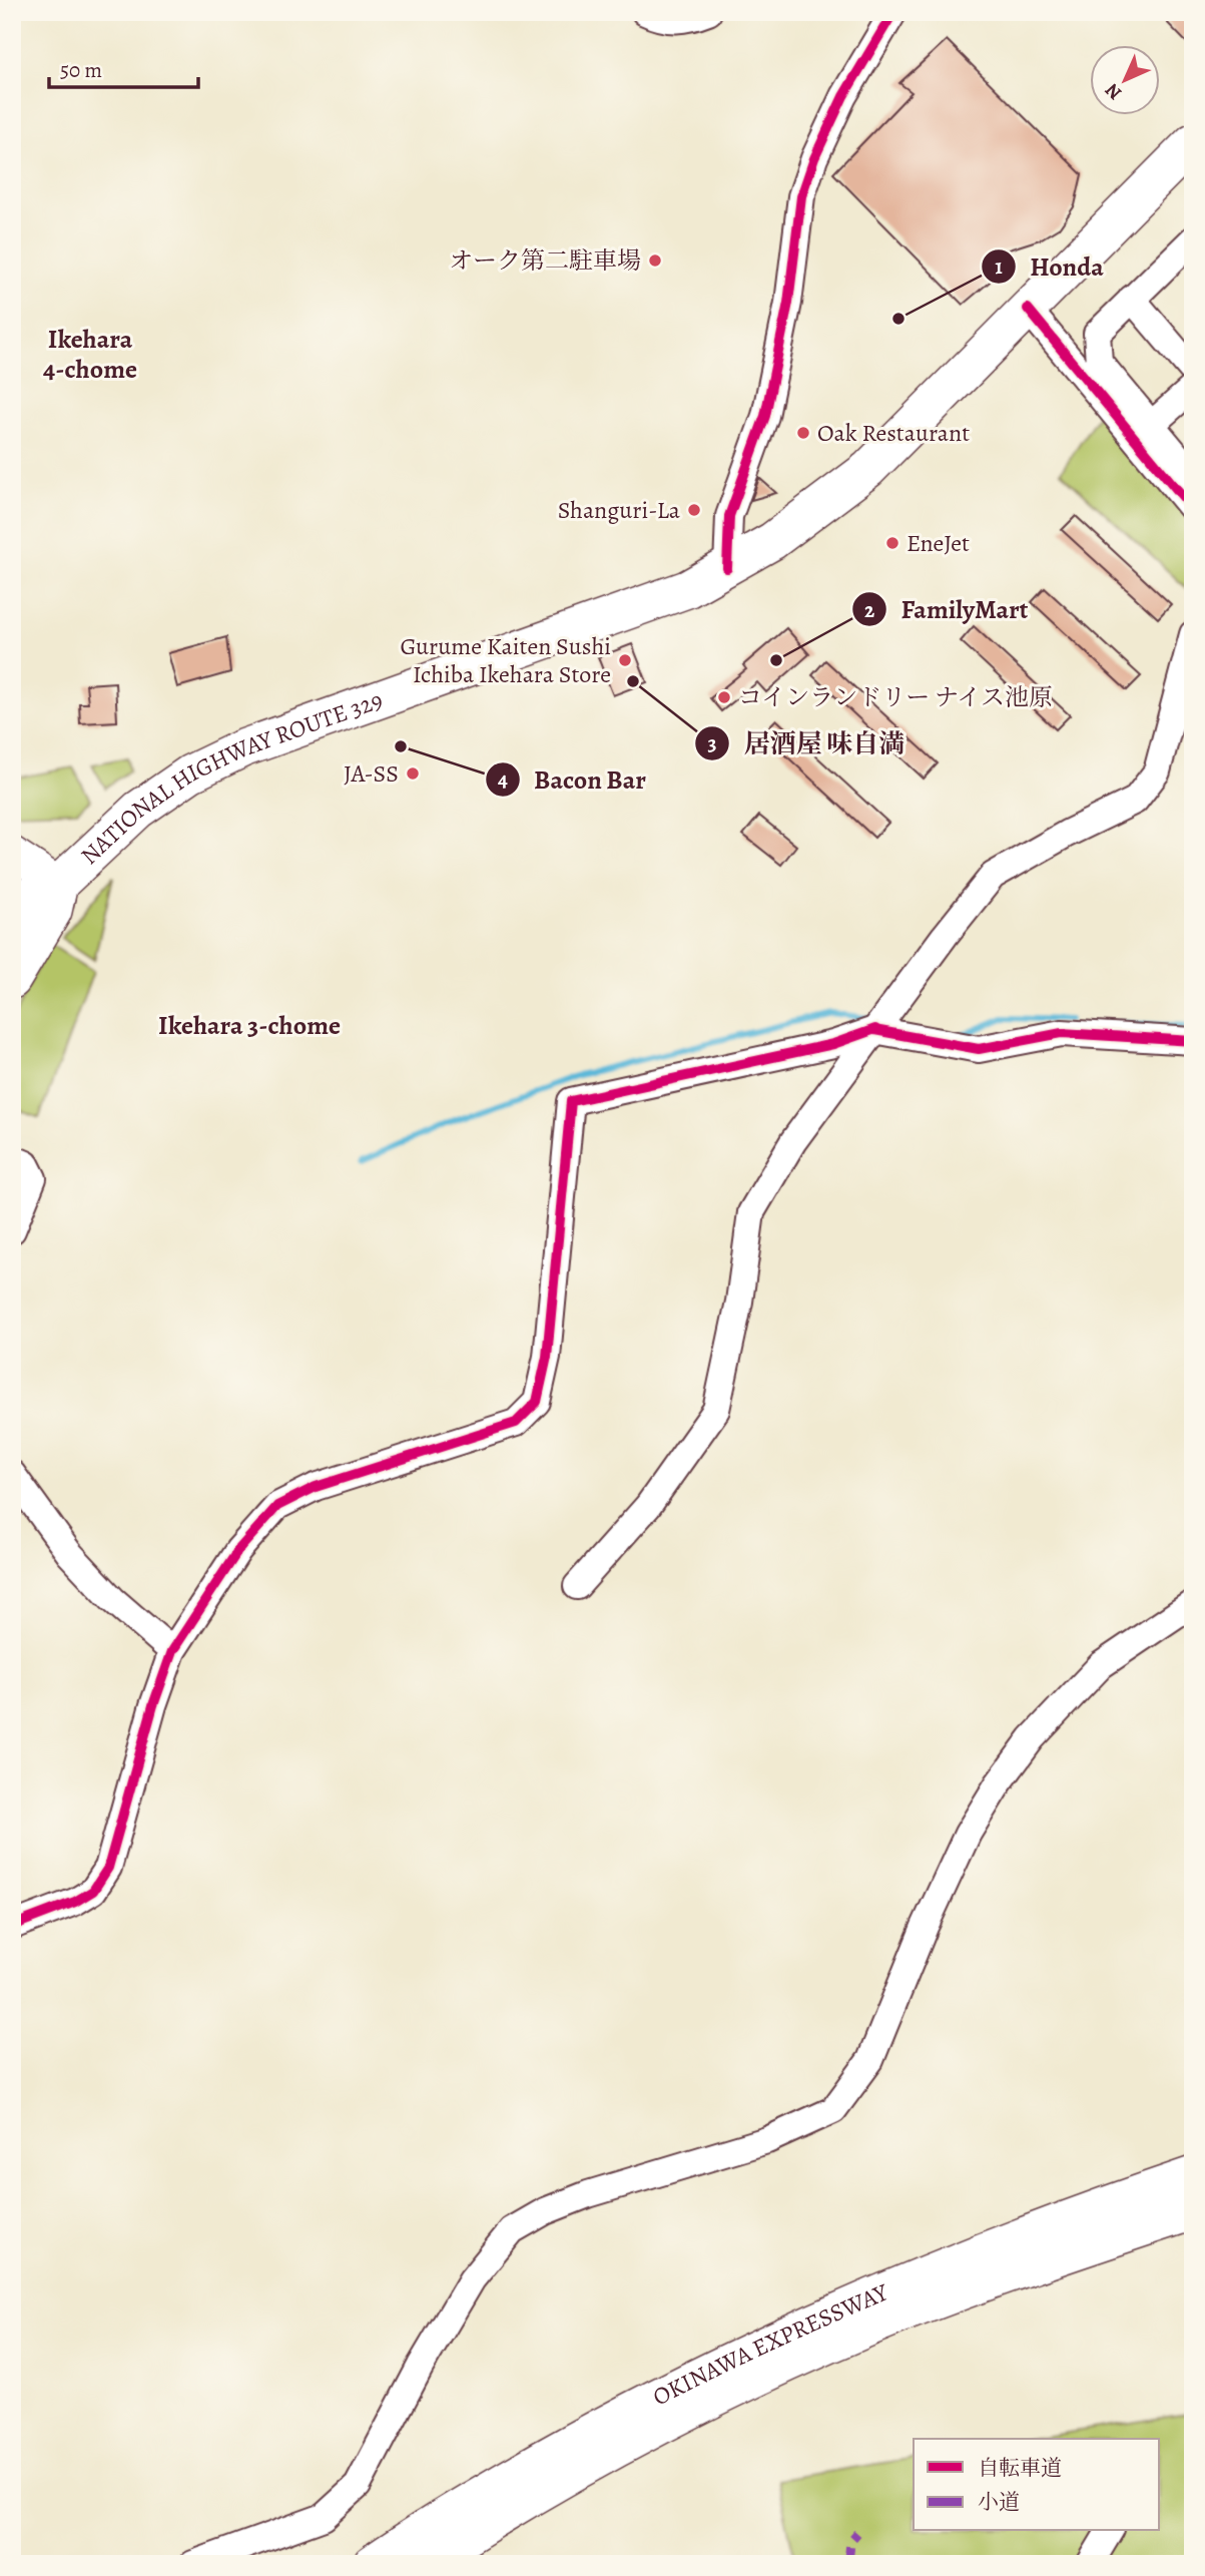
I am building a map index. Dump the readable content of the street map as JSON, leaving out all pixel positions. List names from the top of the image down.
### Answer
{
  "streets": {
    "highway": ["NATIONAL HIGHWAY ROUTE 329", "OKINAWA EXPRESSWAY"]
  },
  "districts": ["Ikehara 4-chome", "Ikehara 3-chome"],
  "places": [
    "オーク第二駐車場",
    "Honda",
    "Oak Restaurant",
    "Shanguri-La",
    "EneJet",
    "Gurume Kaiten Sushi Ichiba Ikehara Store",
    "FamilyMart",
    "居酒屋 味自満",
    "コインランドリー ナイス池原",
    "Bacon Bar",
    "JA-SS"
  ],
  "legend": ["自転車道", "小道"],
  "scale_bar": "50 m",
  "north": "bottom left"
}
